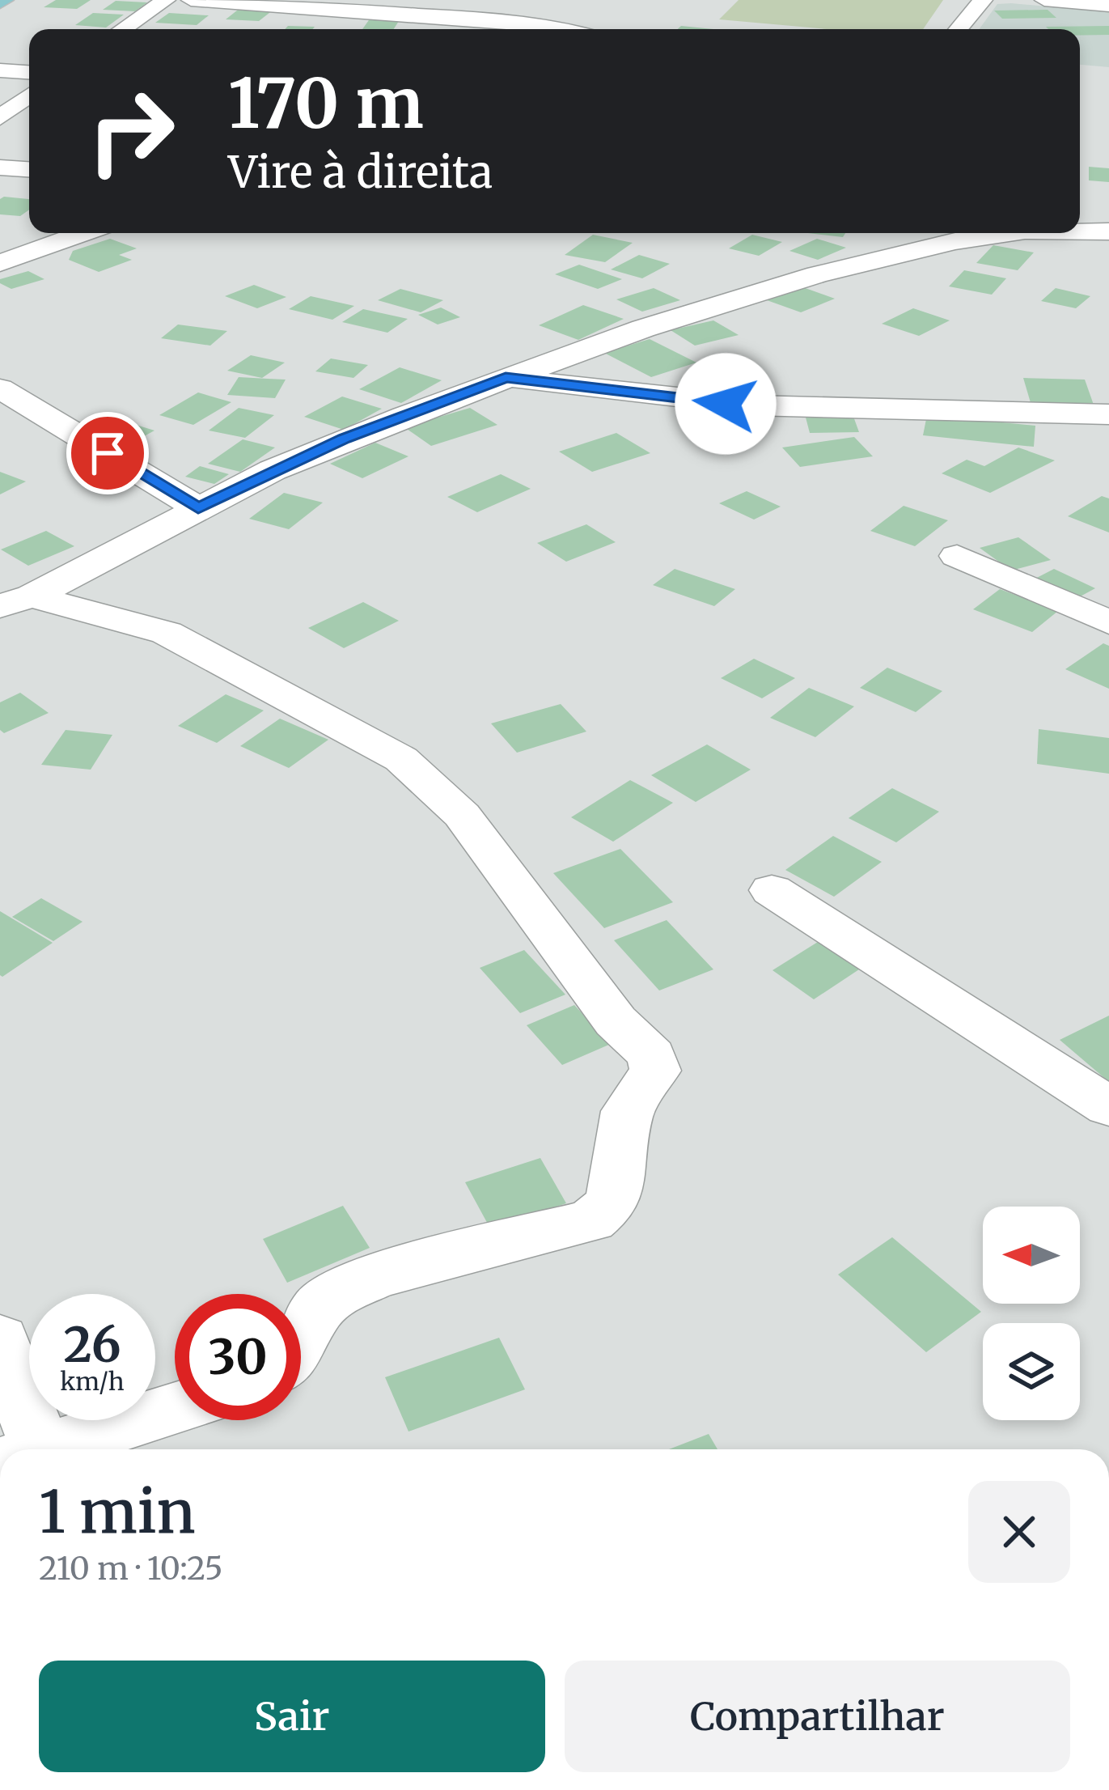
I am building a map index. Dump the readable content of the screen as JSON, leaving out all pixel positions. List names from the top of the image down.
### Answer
{
  "north": "left",
  "page": {
    "turn": ["170 m", "Vire à direita"],
    "speed": "26 km/h",
    "limit": "30",
    "heading": ["1 min", "210 m · 10:25"],
    "buttons": ["Sair", "Compartilhar"]
  }
}
